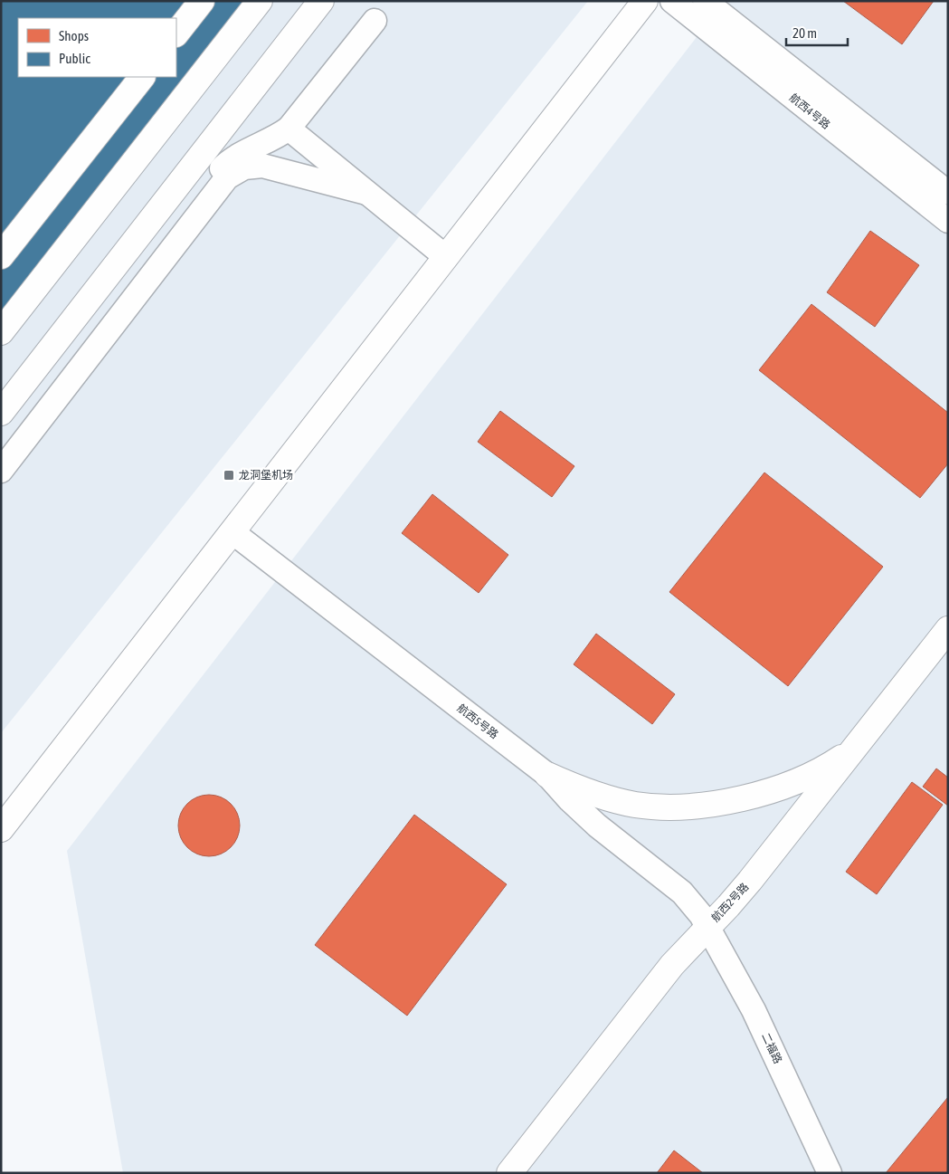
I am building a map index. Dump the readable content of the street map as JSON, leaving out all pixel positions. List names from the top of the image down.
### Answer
{
  "streets": {
    "main road": ["航西2号路"],
    "street": ["航西4号路", "航西5号路", "二福路"]
  },
  "crossings": [
    ["航西5号路", "航西2号路"],
    ["航西5号路", "二福路"],
    ["航西2号路", "二福路"]
  ],
  "places": {
    "transit": ["龙洞堡机场"]
  },
  "legend": ["Shops", "Public"],
  "scale_bar": "20 m"
}
